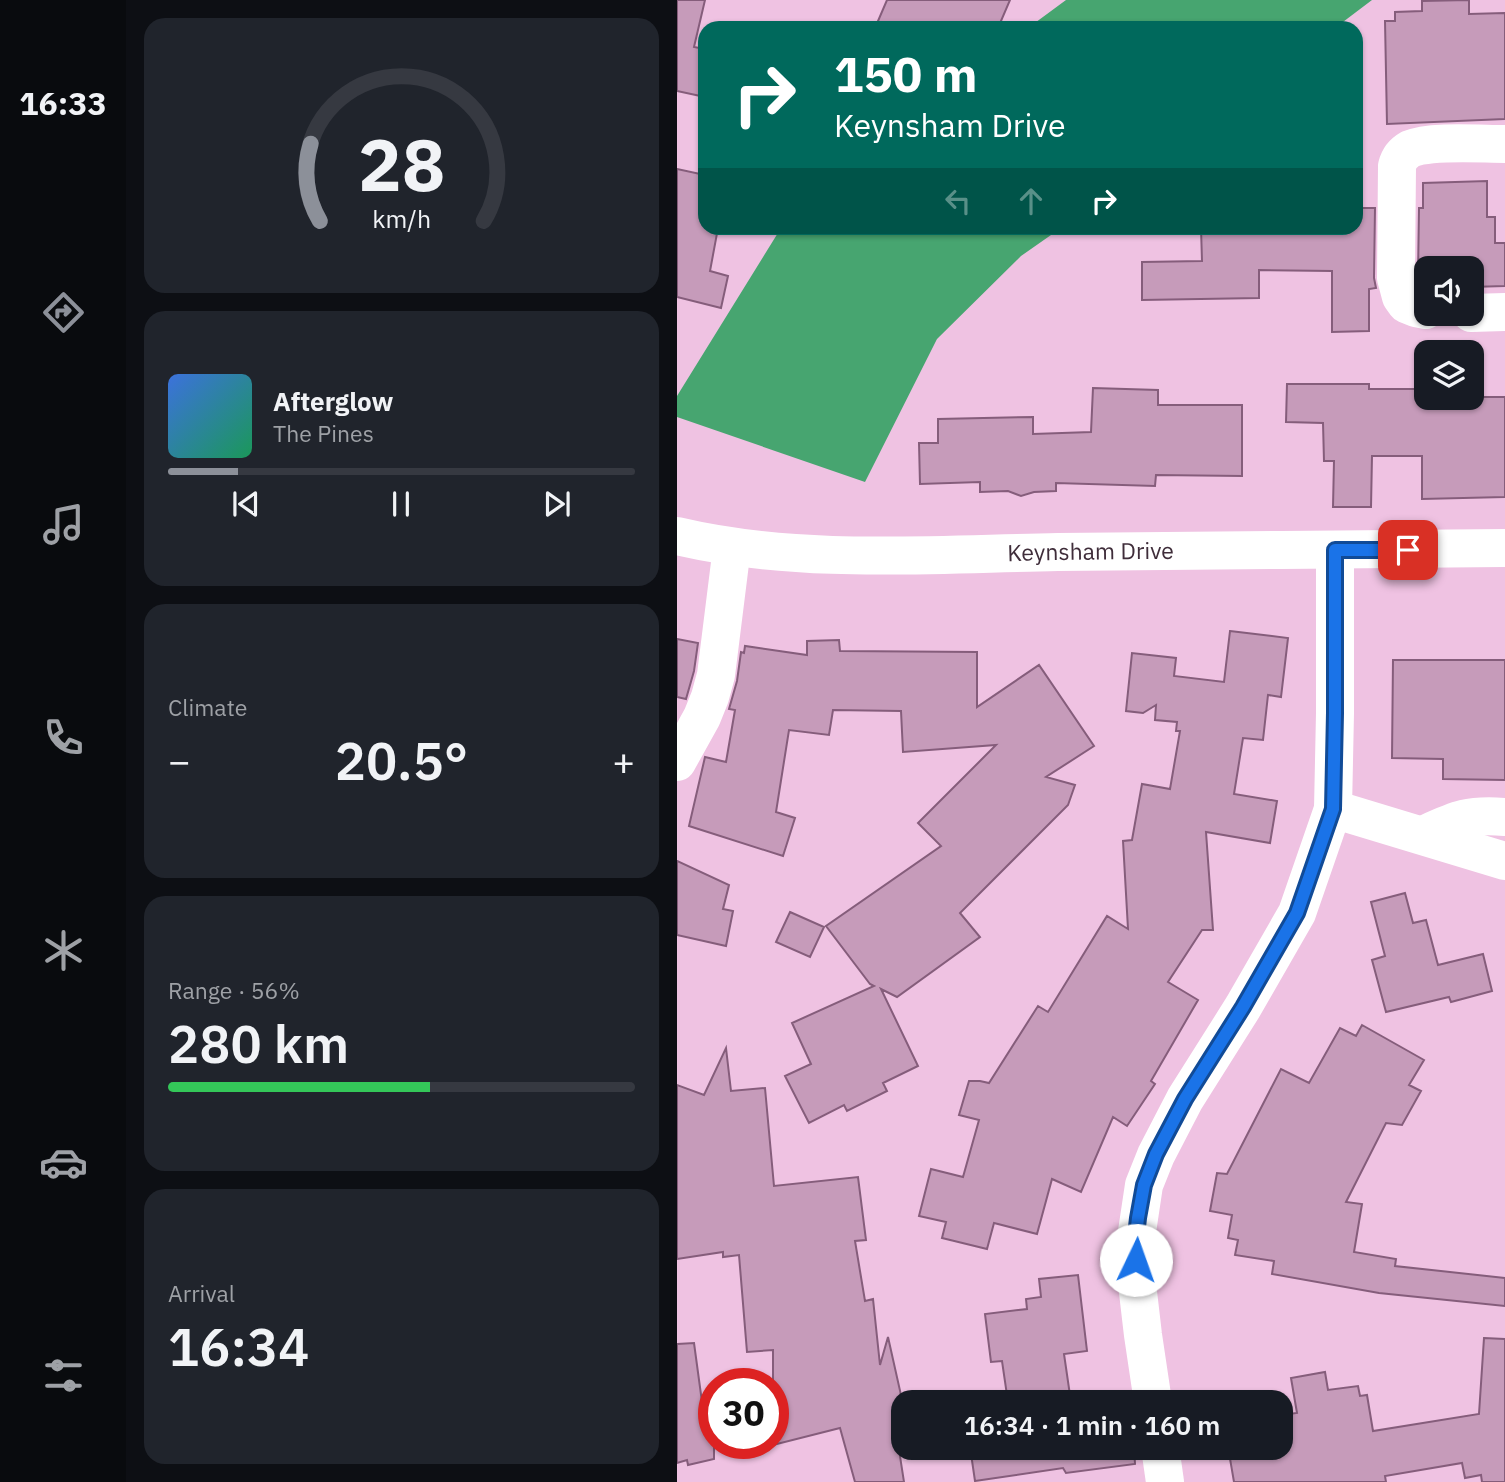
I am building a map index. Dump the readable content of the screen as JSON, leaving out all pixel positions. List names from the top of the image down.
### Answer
{
  "streets": {
    "street": ["Keynsham Drive"]
  },
  "page": {
    "tabs": "16:33",
    "turn": ["150 m", "Keynsham Drive"],
    "song": ["Afterglow", "The Pines"],
    "tile": [
      "Climate",
      ["Range · 56%", "280 km"],
      ["Arrival", "16:34"]
    ],
    "heat": ["−", "20.5°", "+"],
    "limit": "30",
    "trip": "16:34 · 1 min · 160 m",
    "gauge": ["28", "km/h"]
  }
}
